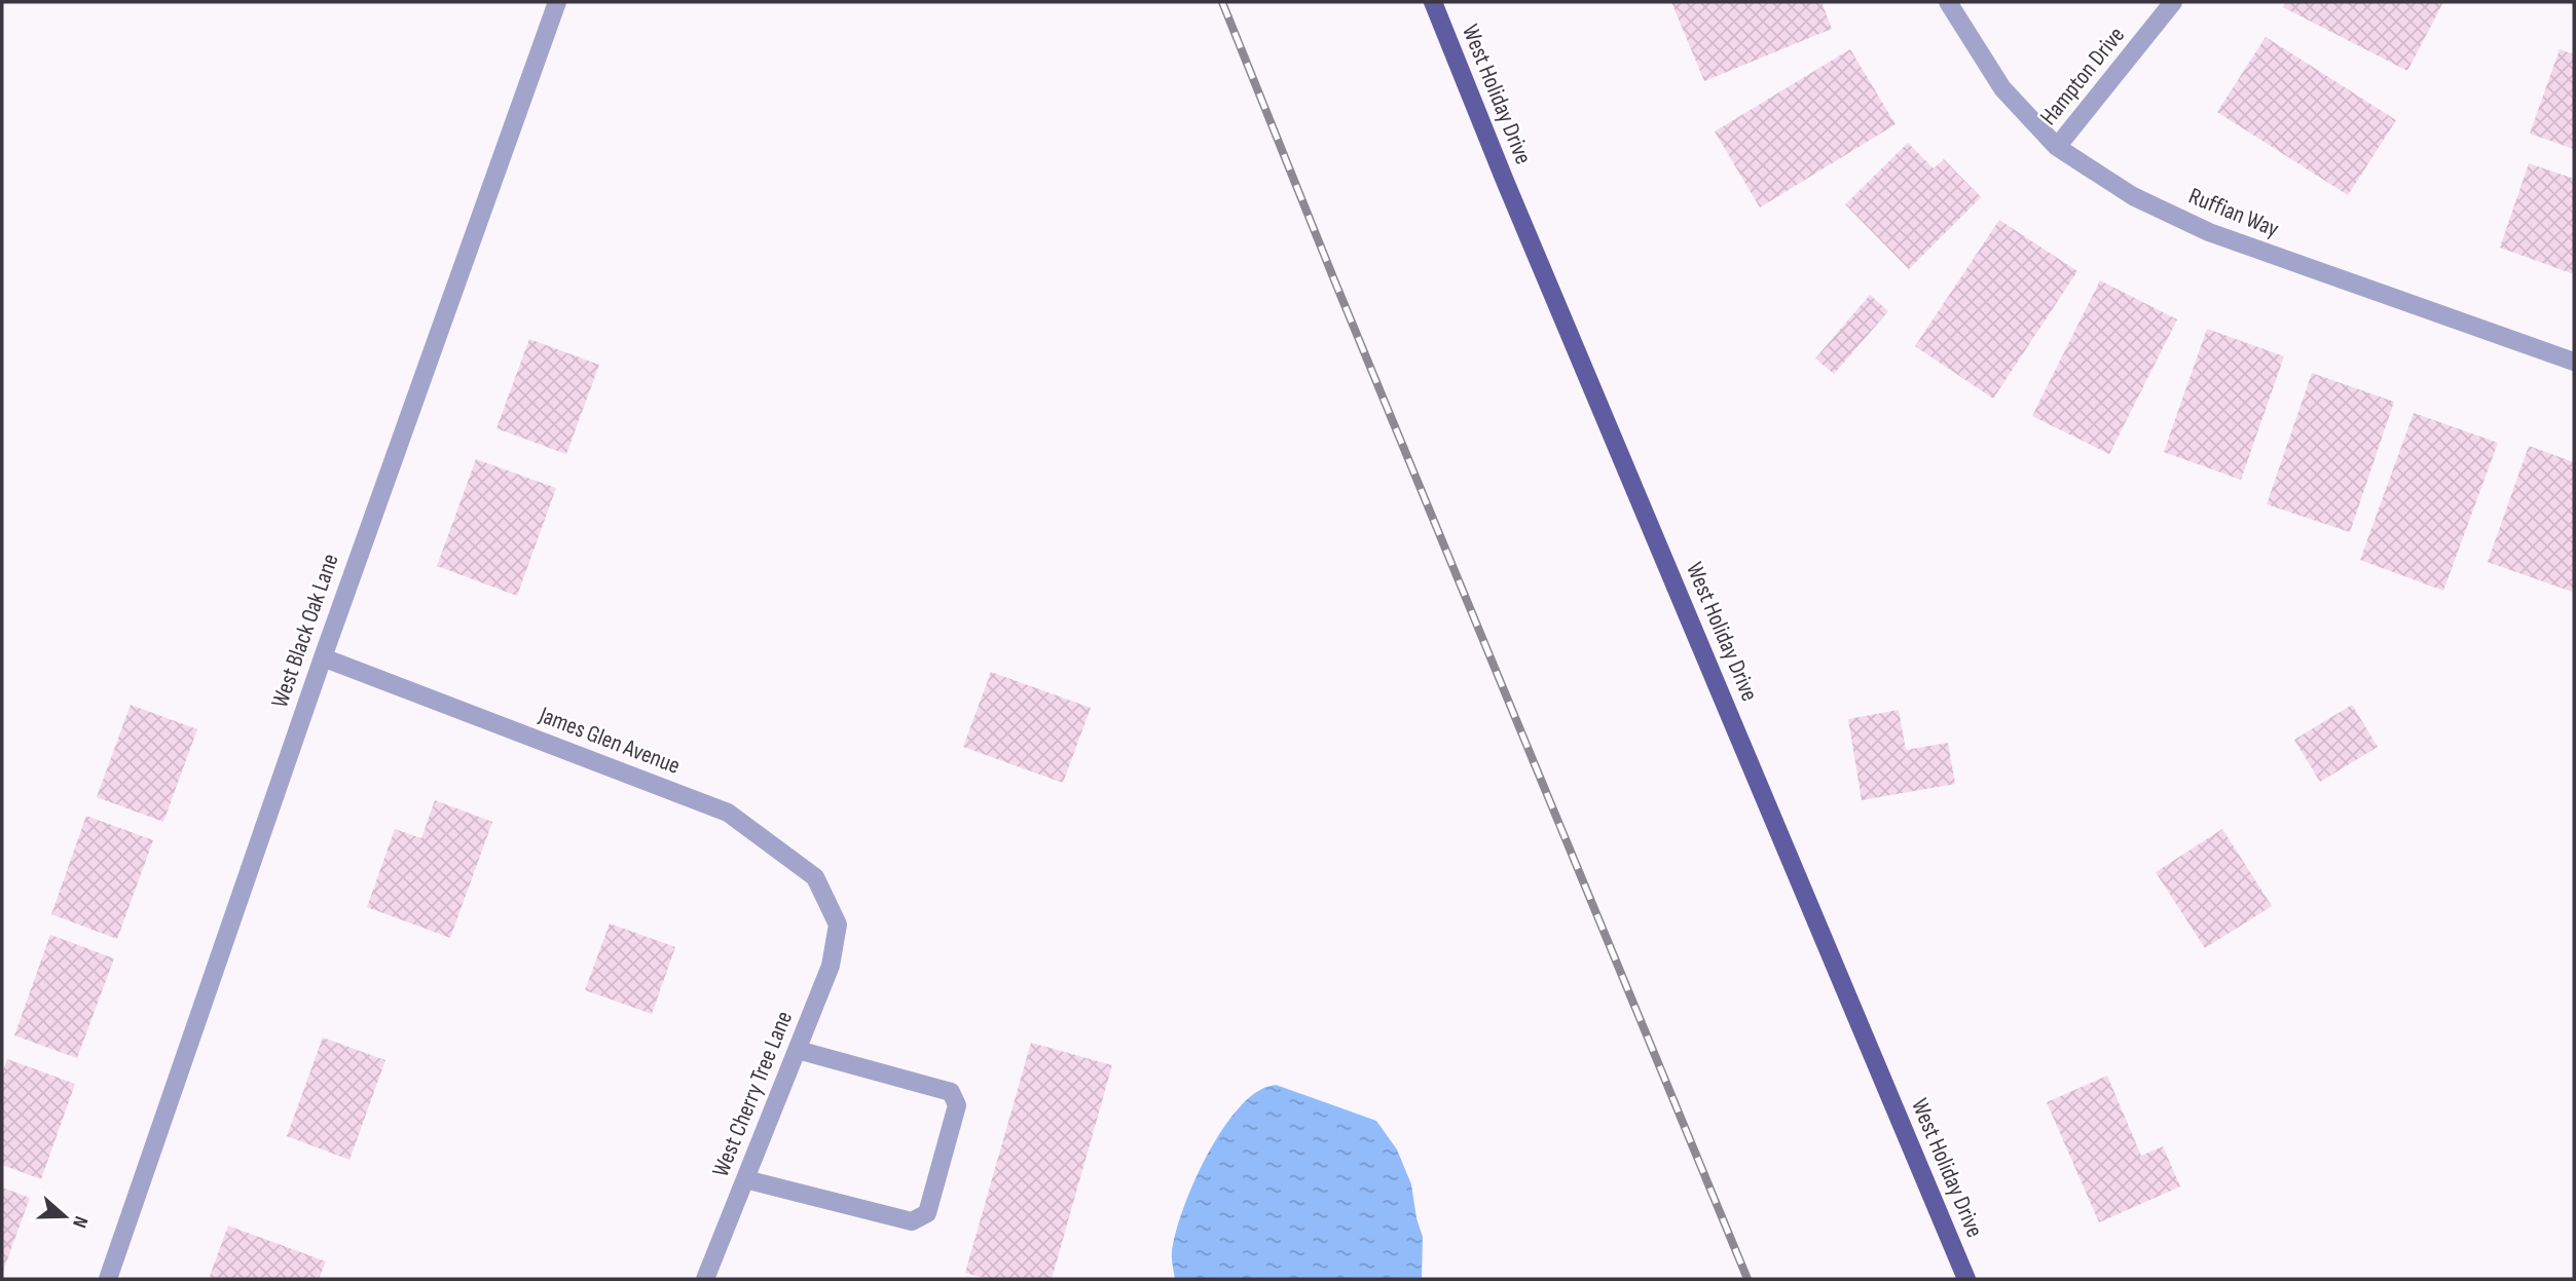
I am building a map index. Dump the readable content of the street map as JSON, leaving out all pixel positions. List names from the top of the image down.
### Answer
{
  "streets": {
    "main road": ["West Holiday Drive"],
    "street": [
      "Hampton Drive",
      "Ruffian Way",
      "West Black Oak Lane",
      "James Glen Avenue",
      "West Cherry Tree Lane"
    ]
  },
  "crossings": [
    ["Hampton Drive", "Ruffian Way"],
    ["West Black Oak Lane", "James Glen Avenue"],
    ["James Glen Avenue", "West Cherry Tree Lane"]
  ],
  "north": "right"
}
